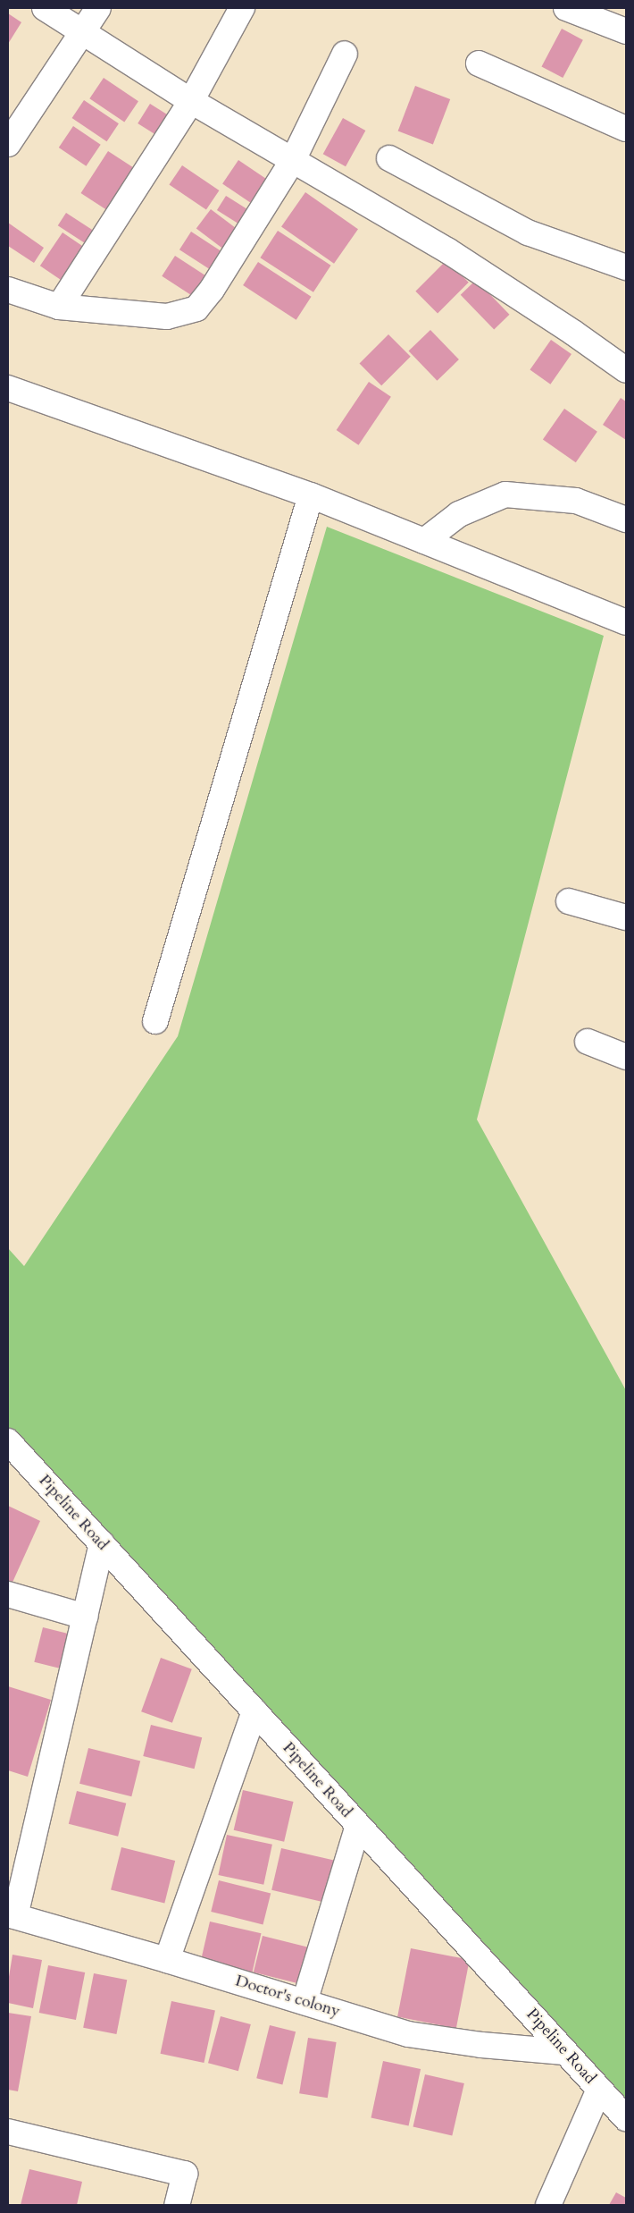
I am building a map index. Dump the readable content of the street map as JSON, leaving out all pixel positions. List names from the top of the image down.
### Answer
{
  "streets": {
    "street": ["Pipeline Road", "Doctor's colony"]
  },
  "crossings": [
    ["Pipeline Road", "Doctor's colony"]
  ]
}
